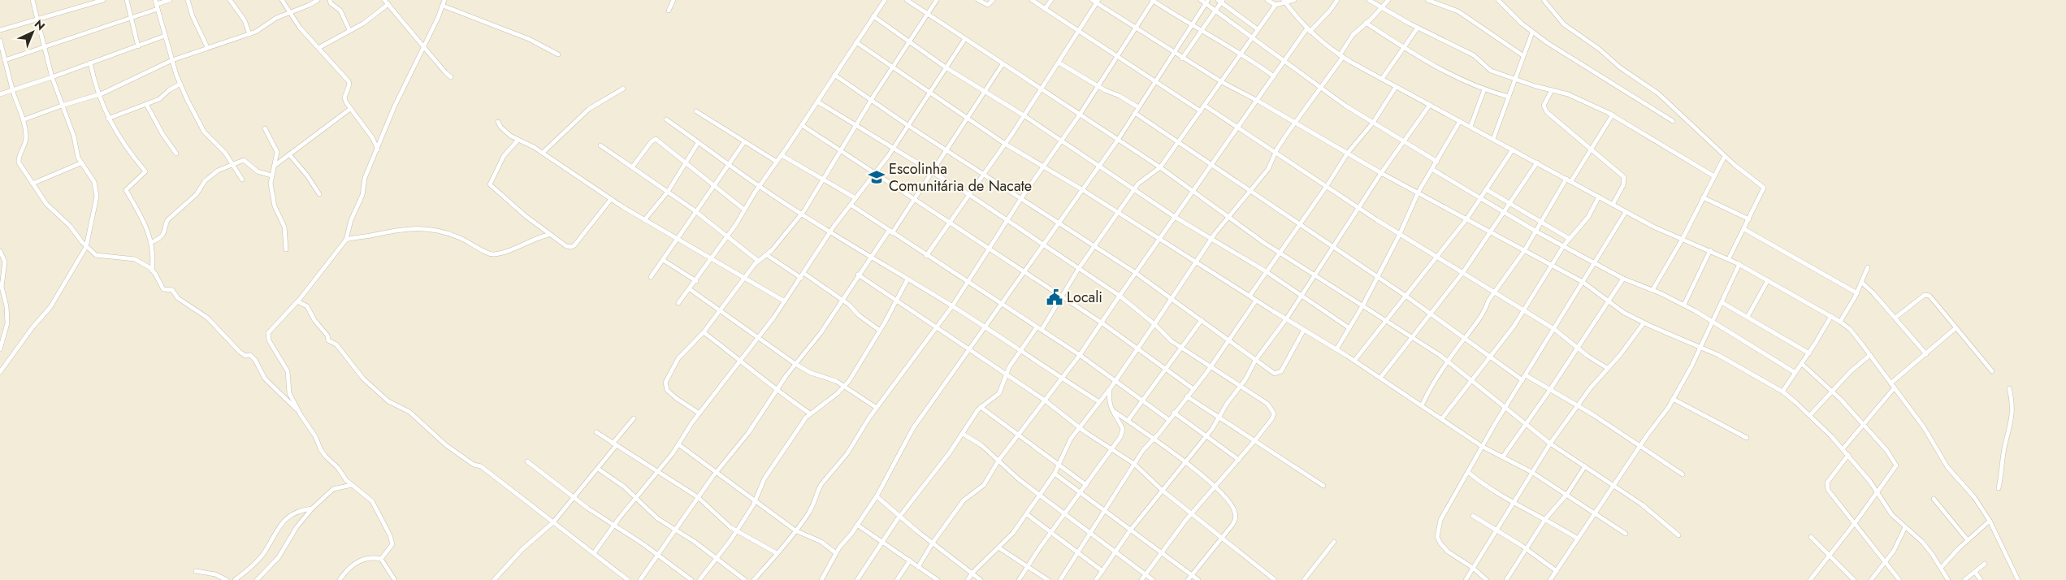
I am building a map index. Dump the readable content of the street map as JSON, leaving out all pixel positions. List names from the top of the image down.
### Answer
{
  "places": {
    "school or university": ["Escolinha Comunitária de Nacate"],
    "public building": ["Locali"]
  },
  "north": "top right"
}
